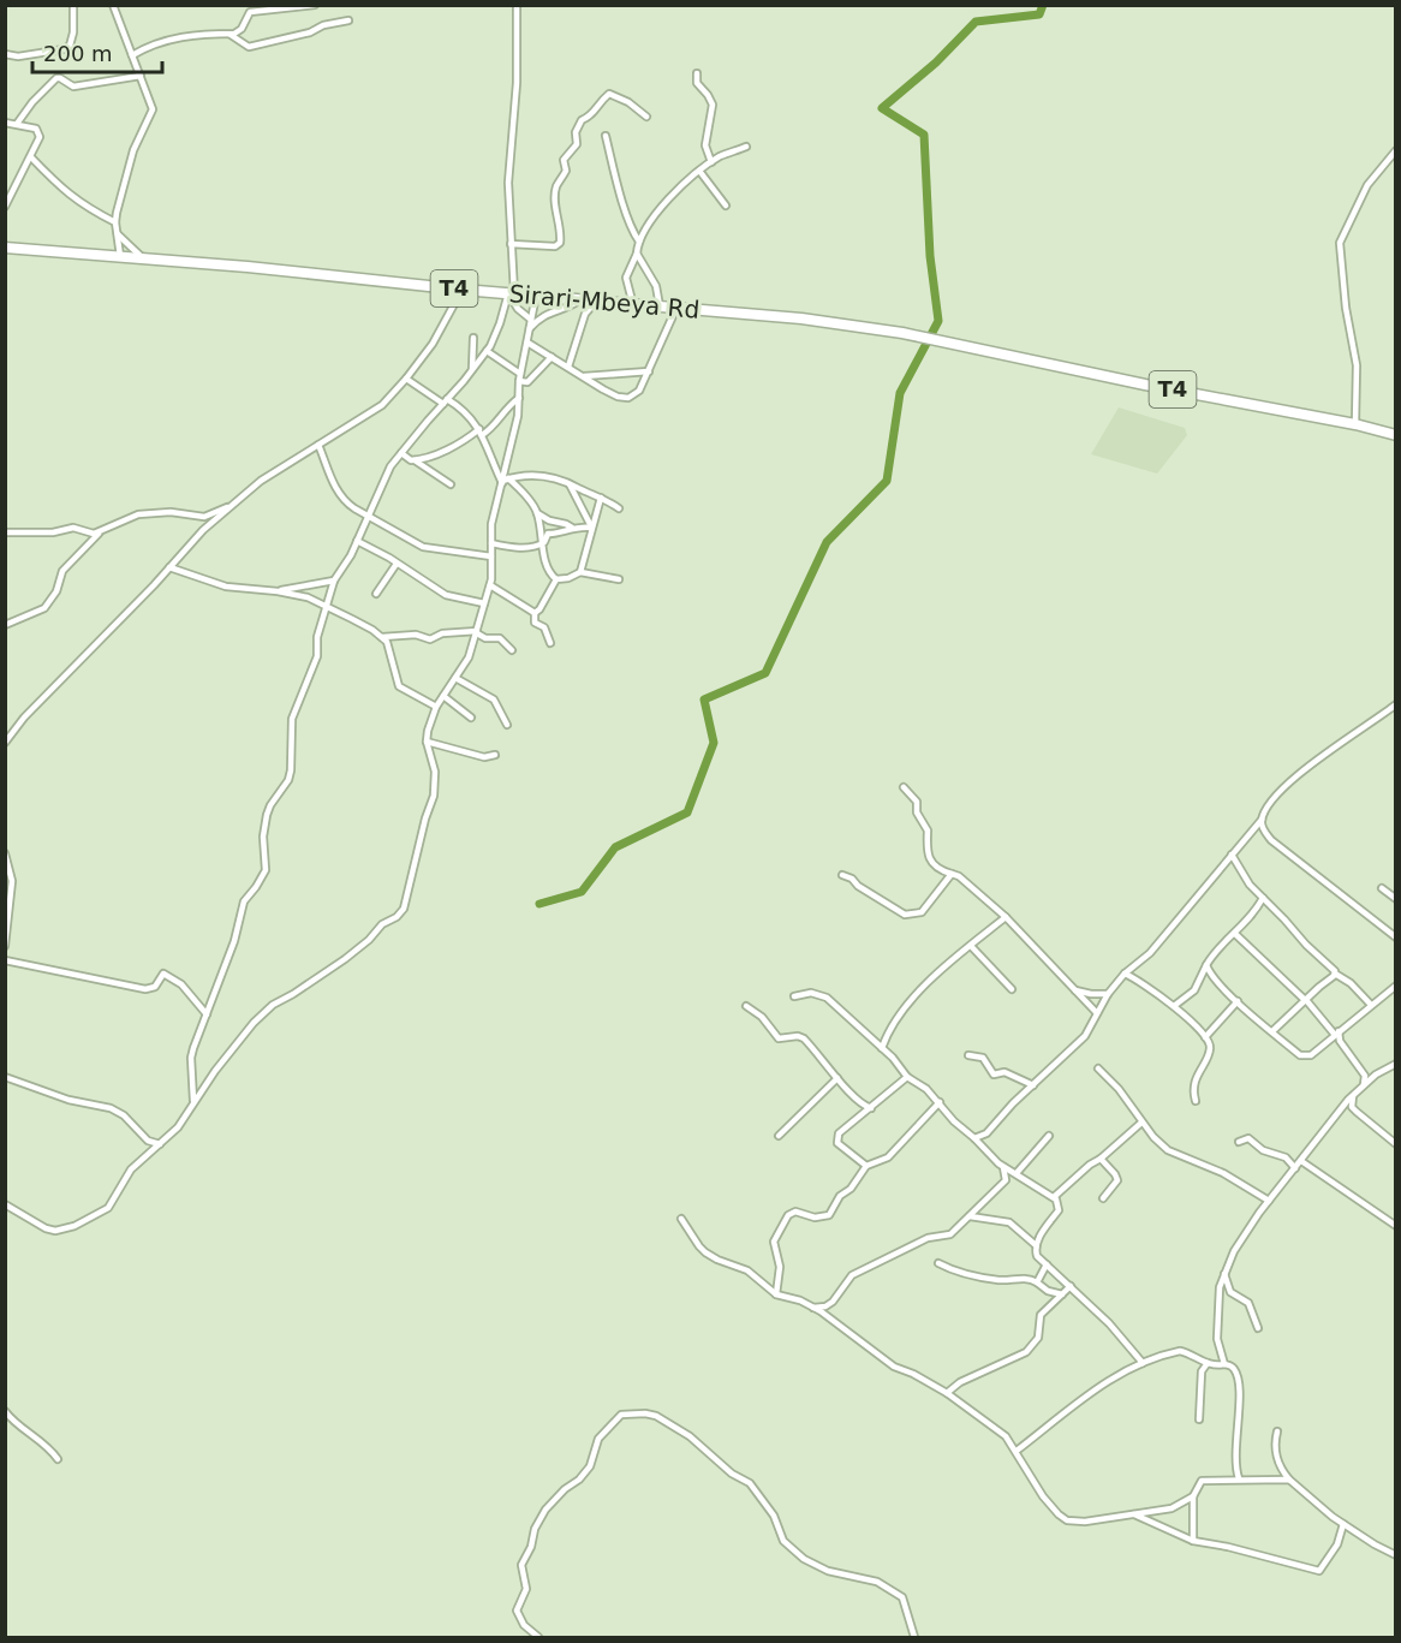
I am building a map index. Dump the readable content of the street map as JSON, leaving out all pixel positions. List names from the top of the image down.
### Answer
{
  "streets": {
    "highway": ["T4", "Sirari-Mbeya Rd"]
  },
  "crossings": [
    ["T4", "Sirari-Mbeya Rd"]
  ],
  "scale_bar": "200 m"
}
